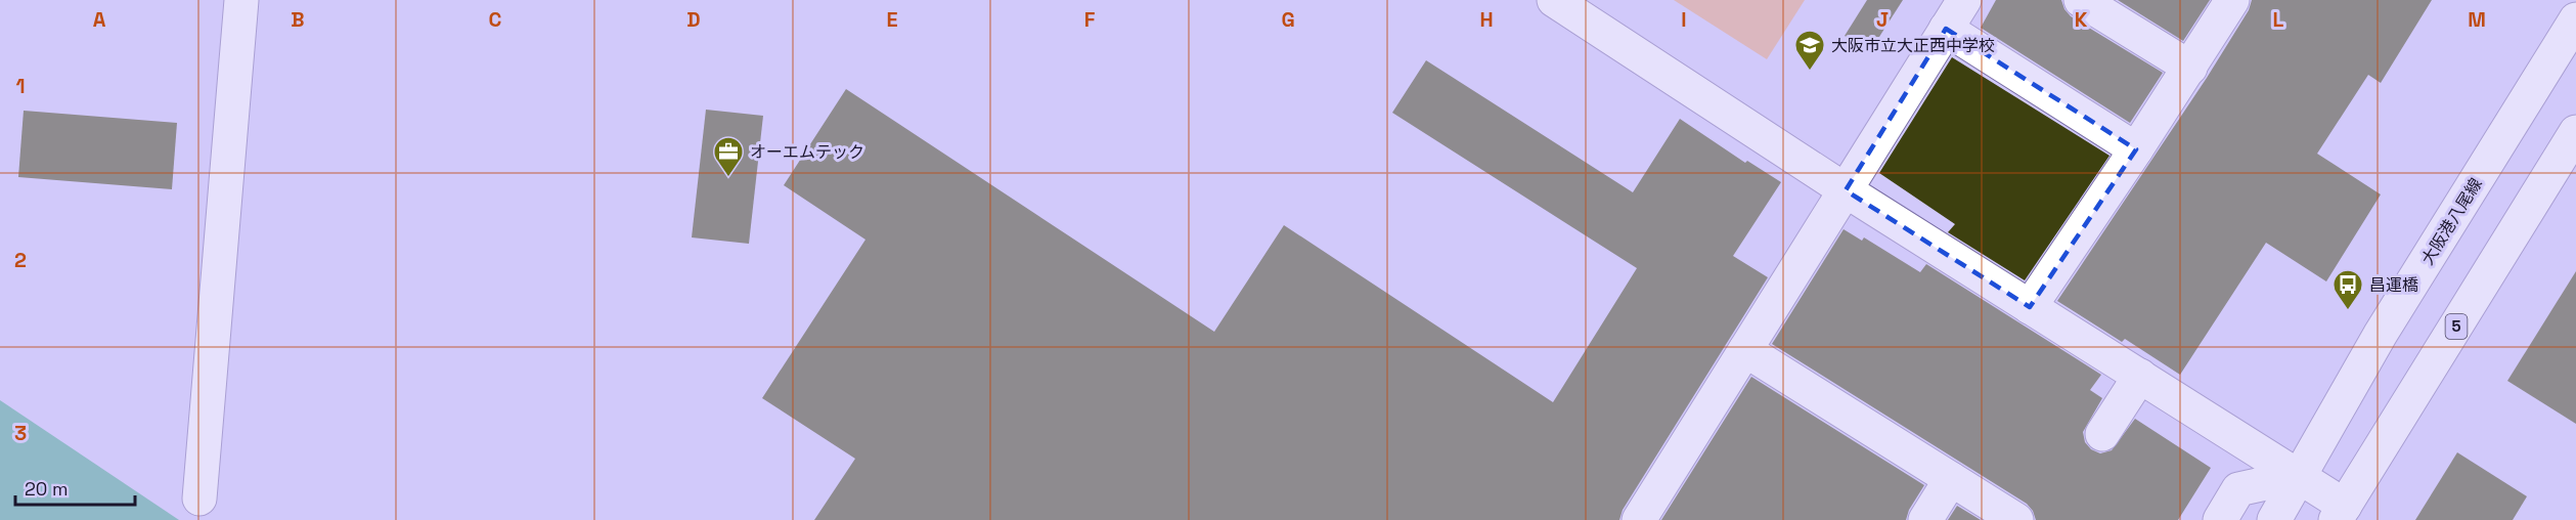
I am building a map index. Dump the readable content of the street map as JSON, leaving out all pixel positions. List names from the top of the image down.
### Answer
{
  "streets": {
    "street": ["大阪港八尾線", "5"]
  },
  "places": {
    "school or university": ["大阪市立大正西中学校"],
    "office": ["オーエムテック"],
    "bus stop": ["昌運橋"]
  },
  "scale_bar": "20 m",
  "grid": {
    "columns": [
      "A",
      "B",
      "C",
      "D",
      "E",
      "F",
      "G",
      "H",
      "I",
      "J",
      "K",
      "L",
      "M"
    ],
    "rows": ["1", "2", "3"]
  }
}
